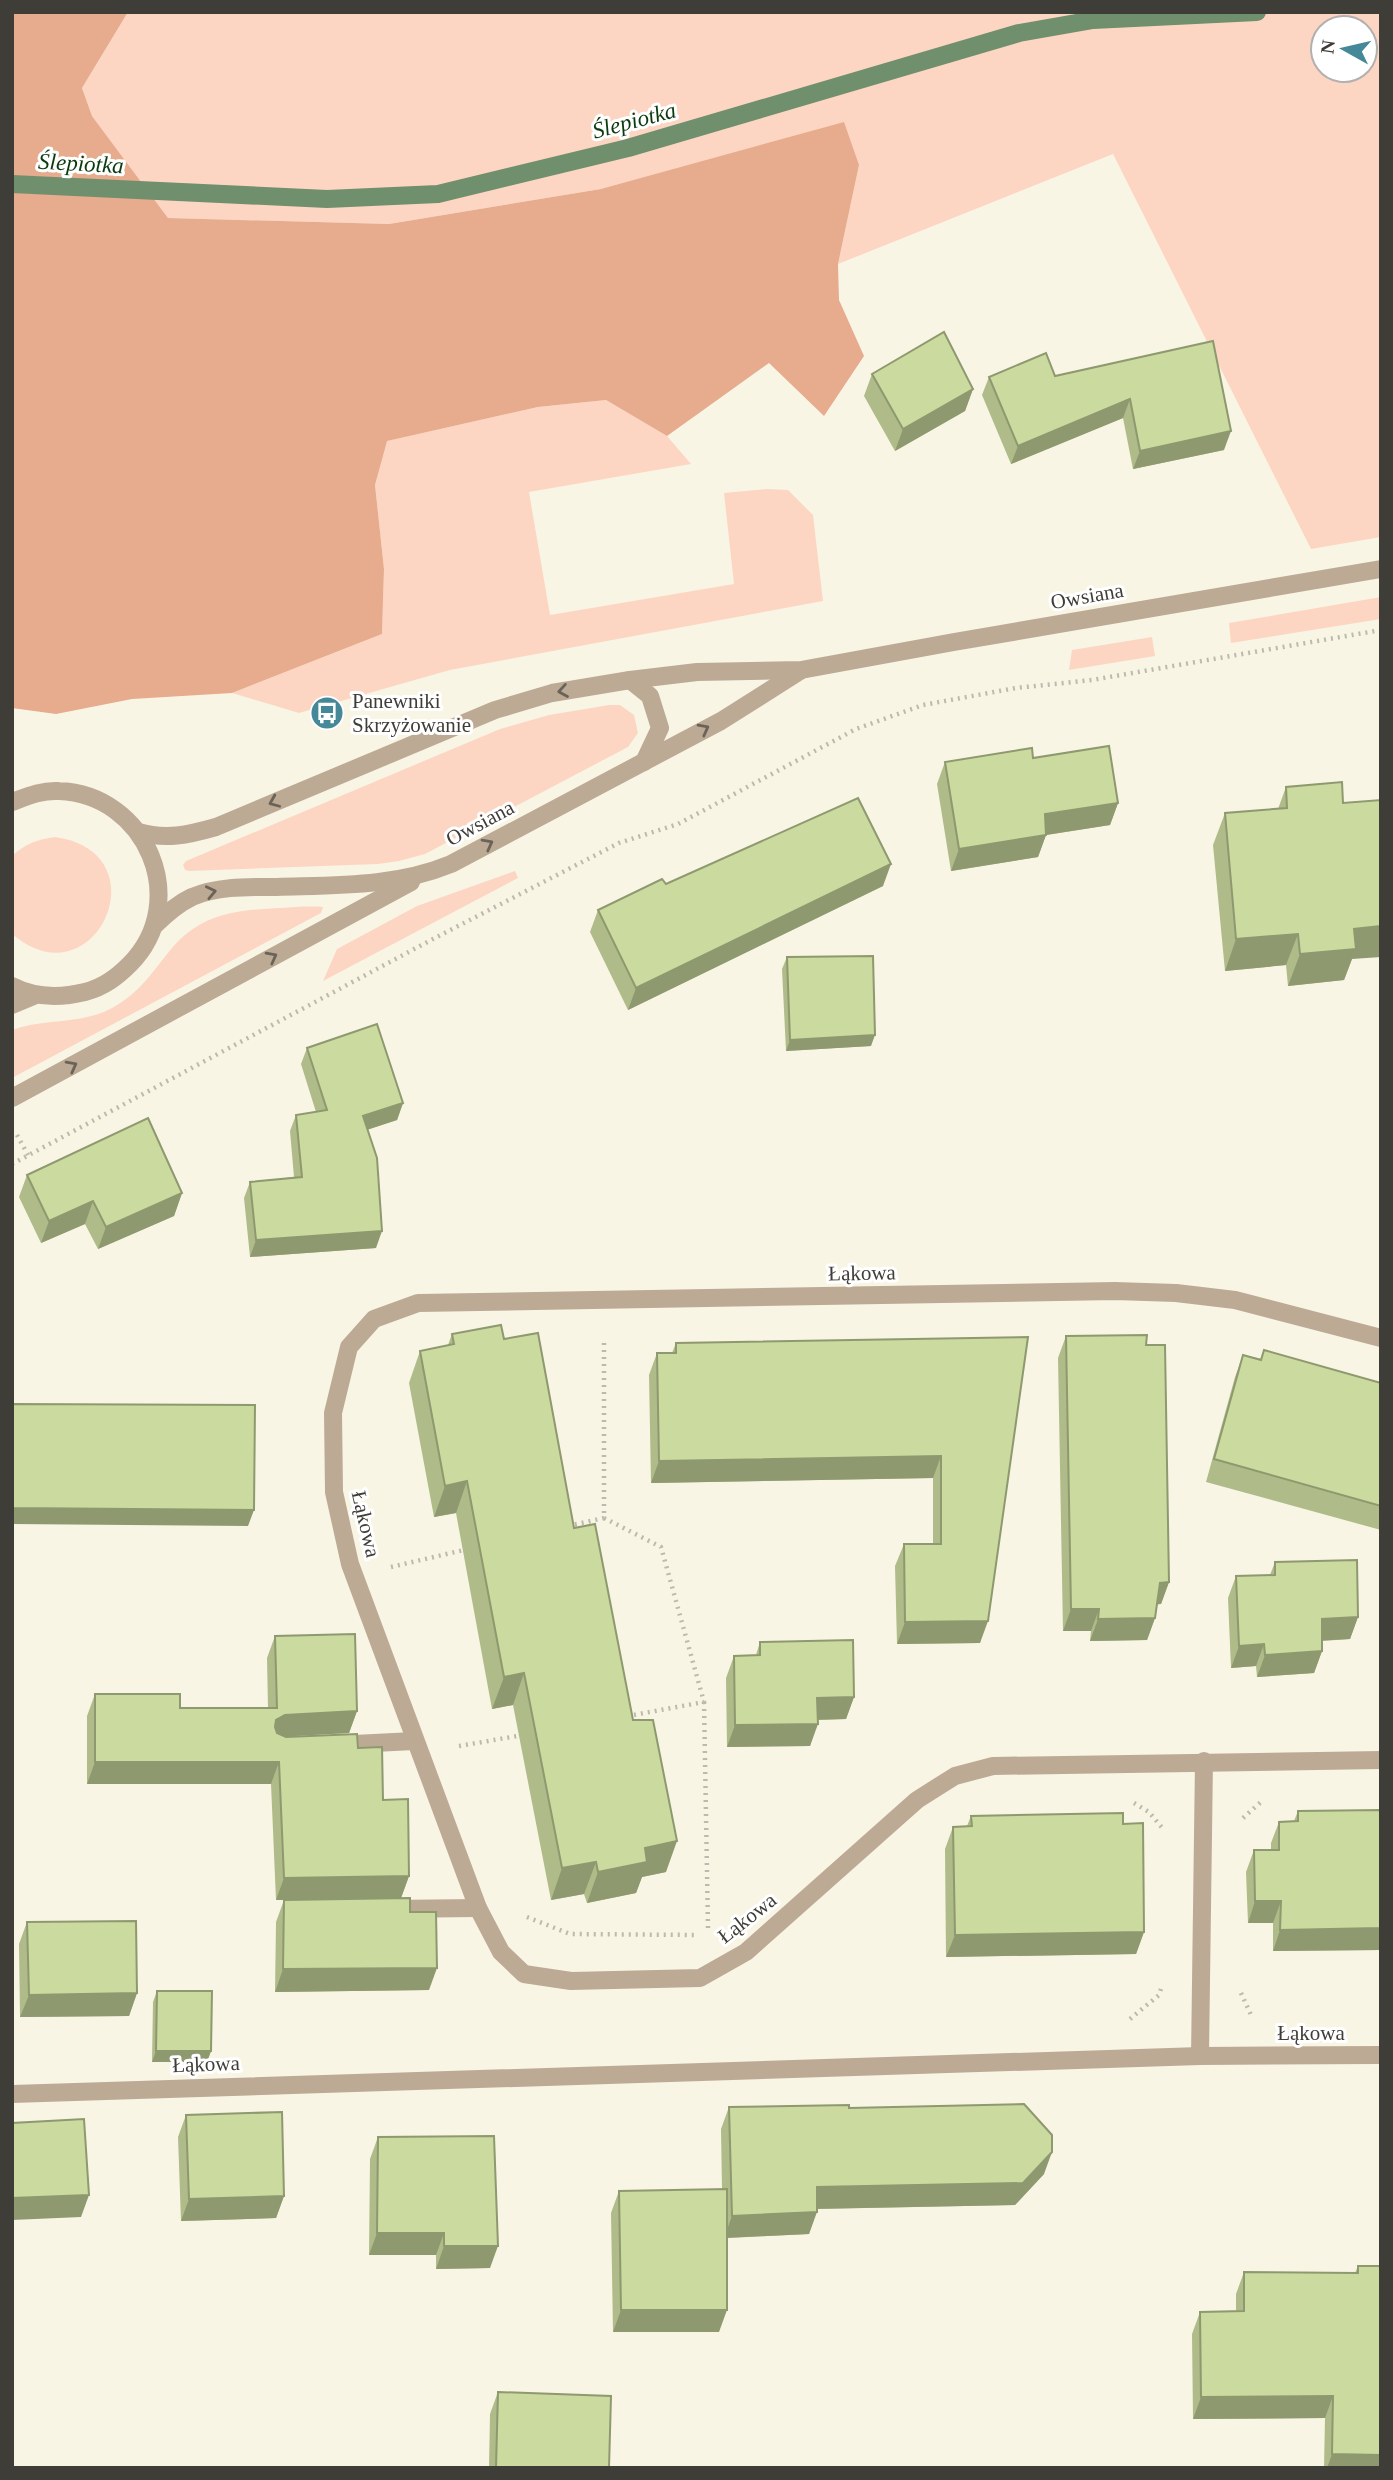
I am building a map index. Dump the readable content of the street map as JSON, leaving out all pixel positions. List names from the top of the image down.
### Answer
{
  "streets": {
    "street": ["Owsiana", "Łąkowa"]
  },
  "water": ["Ślepiotka"],
  "places": {
    "bus stop": ["Panewniki Skrzyżowanie"]
  },
  "north": "left"
}
